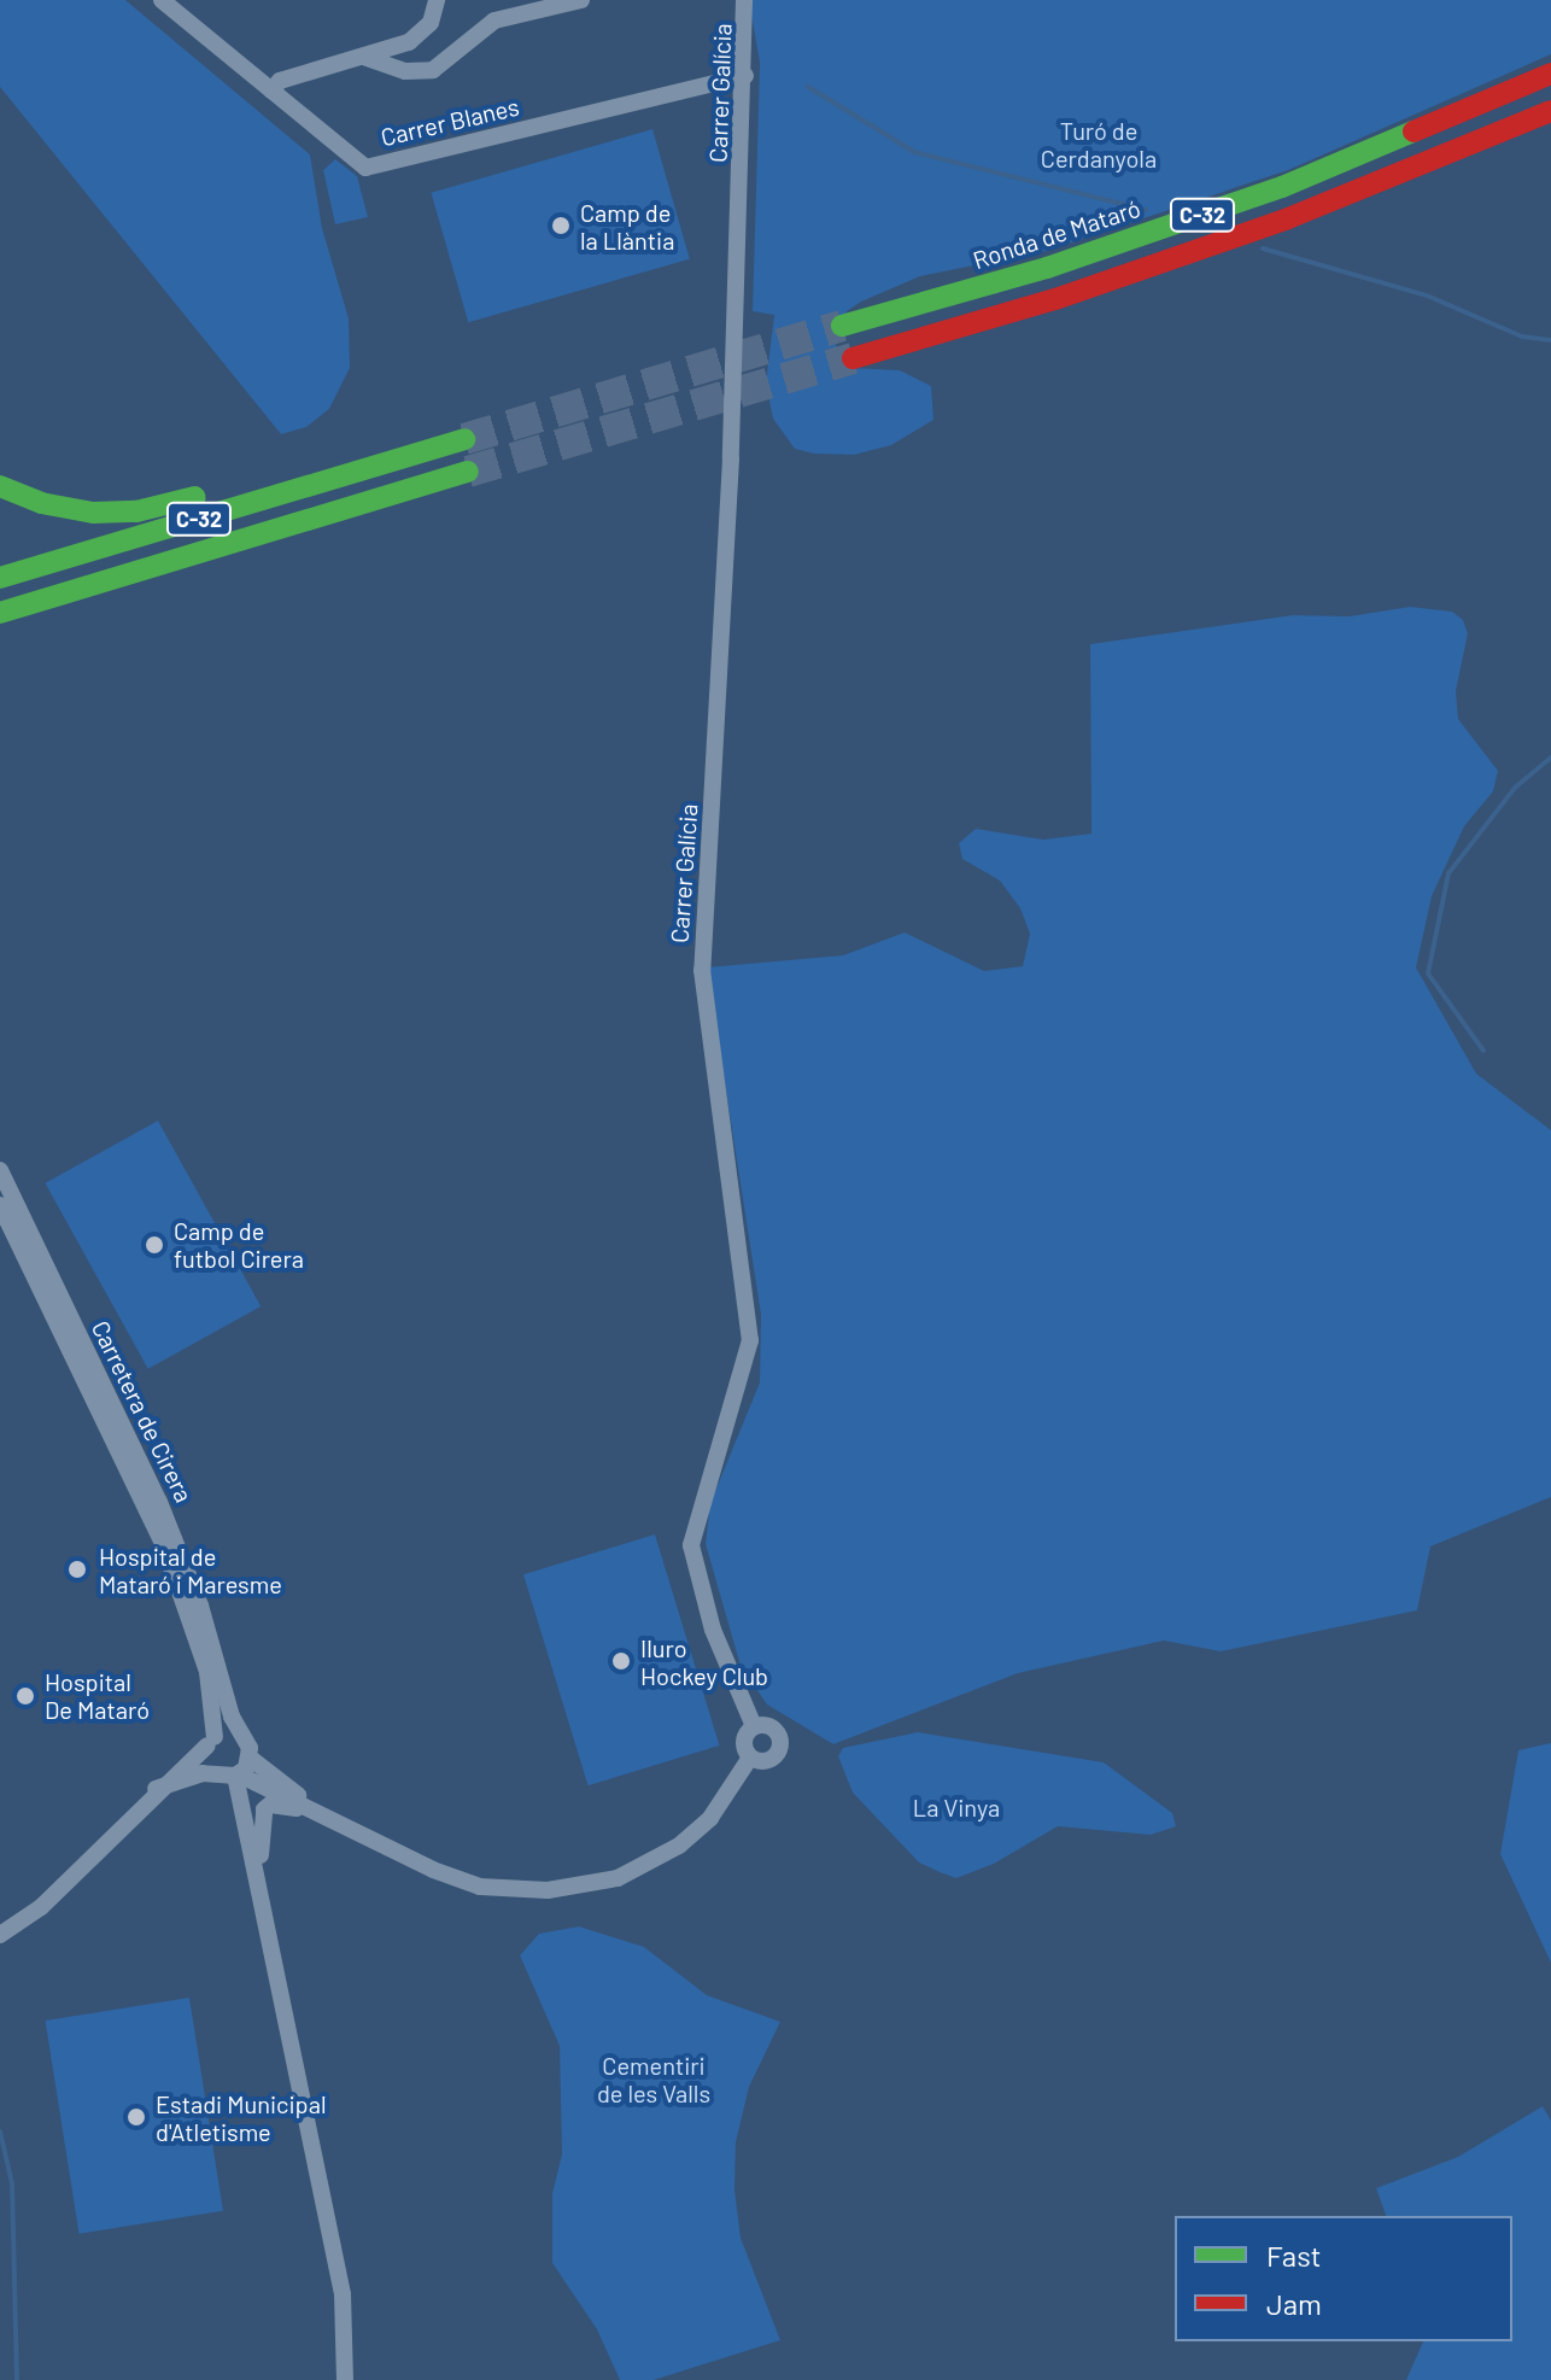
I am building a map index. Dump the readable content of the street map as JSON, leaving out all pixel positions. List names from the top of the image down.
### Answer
{
  "streets": {
    "highway": ["C-32", "Ronda de Mataró"],
    "street": ["Carrer Galícia", "Carrer Blanes", "Carretera de Cirera"]
  },
  "crossings": [
    ["Carrer Galícia", "Carrer Blanes"]
  ],
  "parks": ["Turó de Cerdanyola", "La Vinya", "Cementiri de les Valls"],
  "places": [
    "Camp de la Llàntia",
    "Camp de futbol Cirera",
    "Hospital de Mataró i Maresme",
    "Iluro Hockey Club",
    "Hospital De Mataró",
    "Estadi Municipal d'Atletisme"
  ],
  "legend": ["Fast", "Jam"]
}
